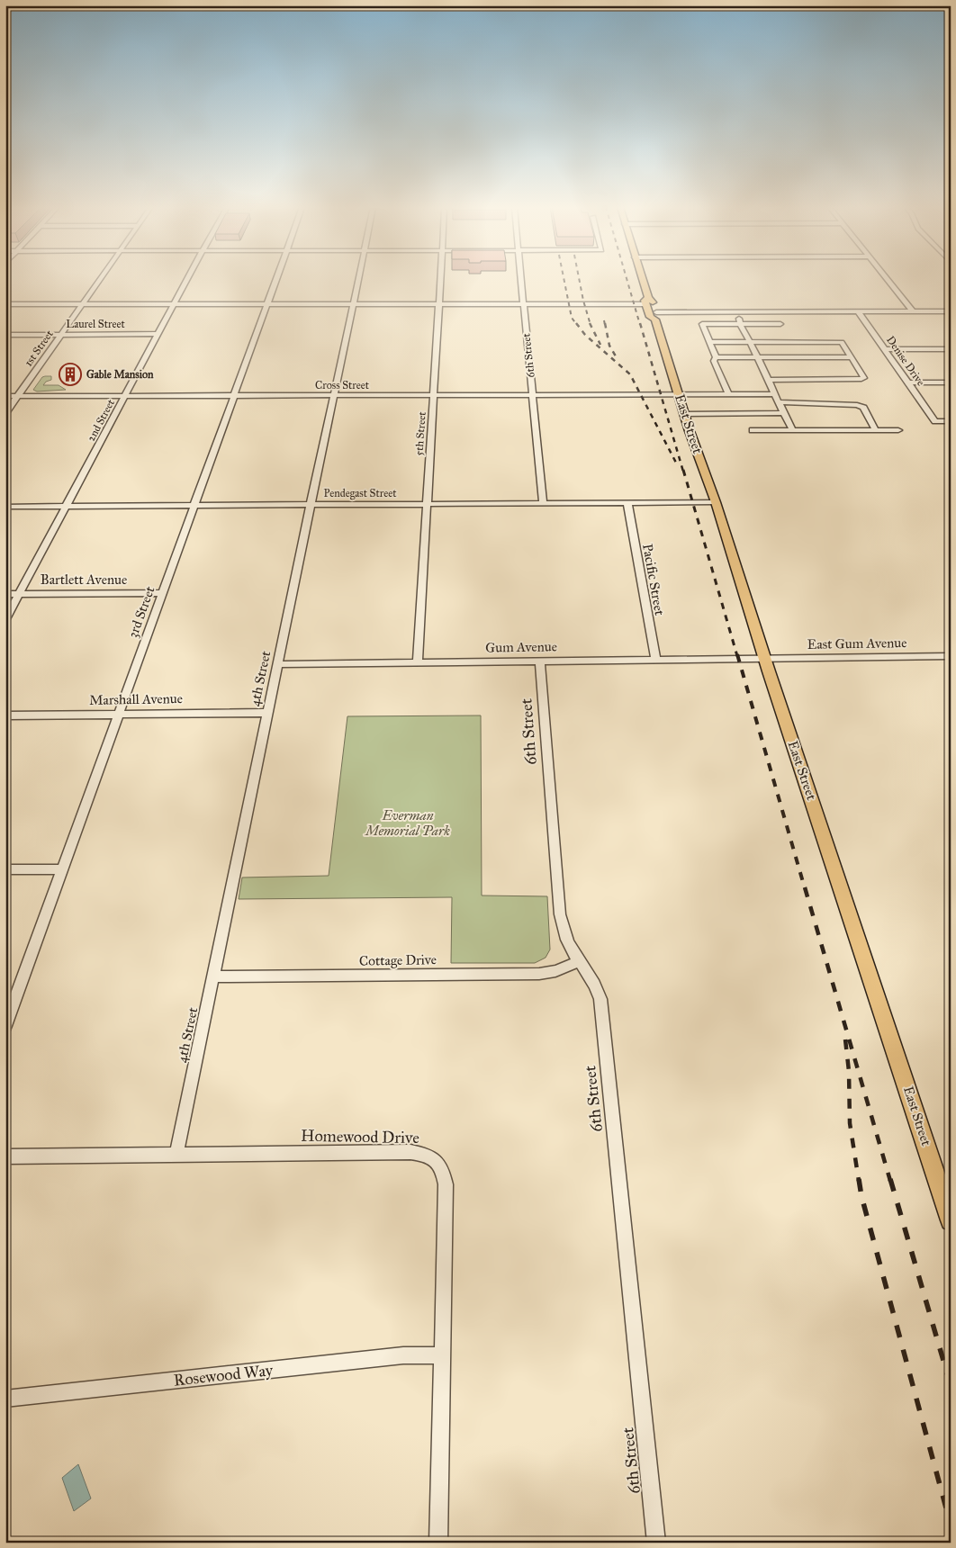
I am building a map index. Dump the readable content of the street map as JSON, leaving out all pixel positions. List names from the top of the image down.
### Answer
{
  "streets": {
    "main road": ["East Street"],
    "street": [
      "Laurel Street",
      "1st Street",
      "6th Street",
      "Denise Drive",
      "Cross Street",
      "2nd Street",
      "5th Street",
      "Pendegast Street",
      "Bartlett Avenue",
      "Pacific Street",
      "3rd Street",
      "East Gum Avenue",
      "Gum Avenue",
      "4th Street",
      "Marshall Avenue",
      "Cottage Drive",
      "Homewood Drive",
      "Rosewood Way"
    ]
  },
  "crossings": [
    ["Laurel Street", "1st Street"],
    ["Laurel Street", "2nd Street"],
    ["1st Street", "Cross Street"],
    ["6th Street", "Cross Street"],
    ["6th Street", "Pendegast Street"],
    ["6th Street", "Gum Avenue"],
    ["6th Street", "Cottage Drive"],
    ["Cross Street", "2nd Street"],
    ["Cross Street", "East Street"],
    ["Cross Street", "5th Street"],
    ["Cross Street", "3rd Street"],
    ["Cross Street", "4th Street"],
    ["2nd Street", "Pendegast Street"],
    ["2nd Street", "Bartlett Avenue"],
    ["East Street", "Pendegast Street"],
    ["East Street", "East Gum Avenue"],
    ["East Street", "Gum Avenue"],
    ["5th Street", "Pendegast Street"],
    ["5th Street", "Gum Avenue"],
    ["Pendegast Street", "Pacific Street"],
    ["Pendegast Street", "3rd Street"],
    ["Pendegast Street", "4th Street"],
    ["Bartlett Avenue", "3rd Street"],
    ["Pacific Street", "Gum Avenue"],
    ["3rd Street", "Marshall Avenue"],
    ["East Gum Avenue", "Gum Avenue"],
    ["Gum Avenue", "4th Street"],
    ["4th Street", "Marshall Avenue"],
    ["4th Street", "Cottage Drive"],
    ["4th Street", "Homewood Drive"],
    ["Homewood Drive", "Rosewood Way"]
  ],
  "parks": ["Everman Memorial Park"],
  "places": {
    "building": ["Gable Mansion"]
  }
}
